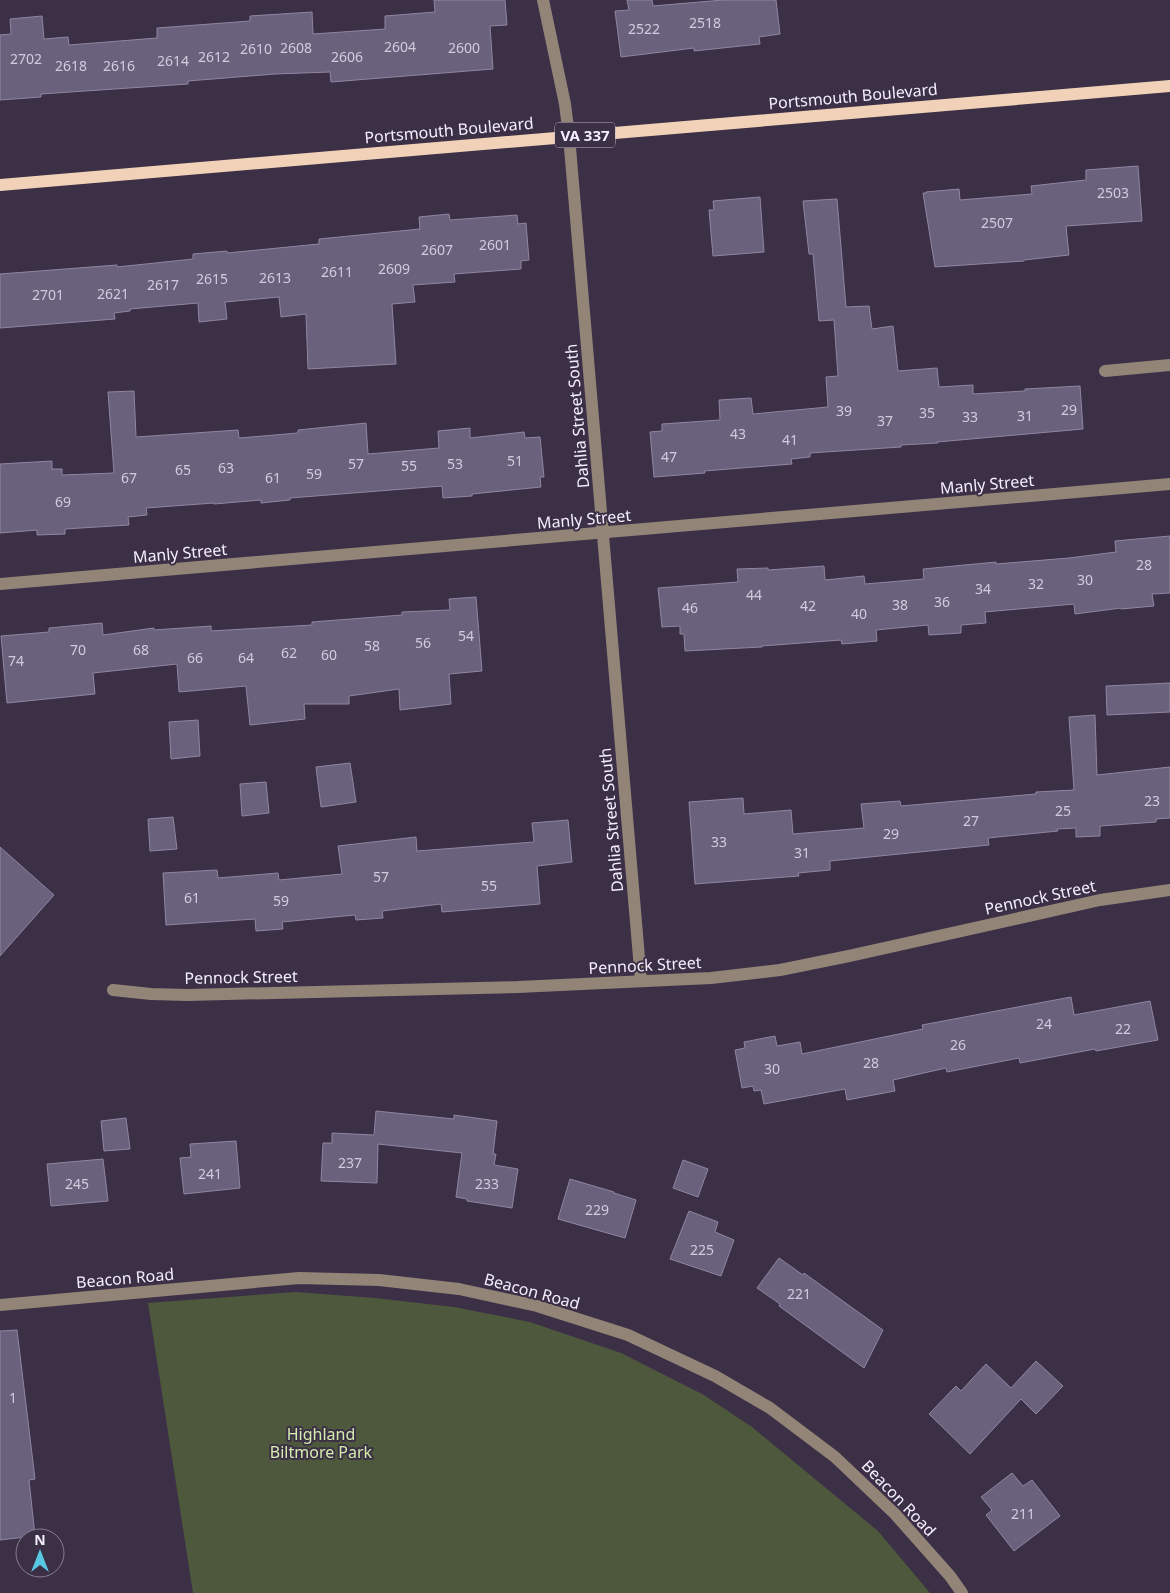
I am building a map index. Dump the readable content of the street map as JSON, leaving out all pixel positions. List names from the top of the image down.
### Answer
{
  "streets": {
    "main road": ["Portsmouth Boulevard", "VA 337"],
    "street": [
      "Dahlia Street South",
      "Manly Street",
      "Pennock Street",
      "Beacon Road"
    ]
  },
  "crossings": [
    ["Portsmouth Boulevard", "Dahlia Street South"],
    ["Dahlia Street South", "Manly Street"],
    ["Dahlia Street South", "Pennock Street"]
  ],
  "parks": ["Highland Biltmore Park"],
  "house_numbers": [
    "2518",
    "2522",
    "2604",
    "2608",
    "2600",
    "2610",
    "2612",
    "2606",
    "2702",
    "2614",
    "2618",
    "2616",
    "2503",
    "2507",
    "2601",
    "2607",
    "2609",
    "2611",
    "2613",
    "2615",
    "2617",
    "2621",
    "2701",
    "29",
    "39",
    "35",
    "31",
    "33",
    "37",
    "43",
    "41",
    "47",
    "51",
    "57",
    "53",
    "55",
    "63",
    "65",
    "59",
    "67",
    "61",
    "69",
    "28",
    "30",
    "32",
    "34",
    "44",
    "36",
    "38",
    "42",
    "46",
    "40",
    "54",
    "56",
    "58",
    "70",
    "68",
    "62",
    "60",
    "66",
    "64",
    "74",
    "23",
    "25",
    "27",
    "29",
    "33",
    "31",
    "57",
    "55",
    "61",
    "59",
    "24",
    "22",
    "26",
    "28",
    "30",
    "237",
    "241",
    "245",
    "233",
    "229",
    "225",
    "221",
    "1",
    "211"
  ],
  "north": "top"
}
